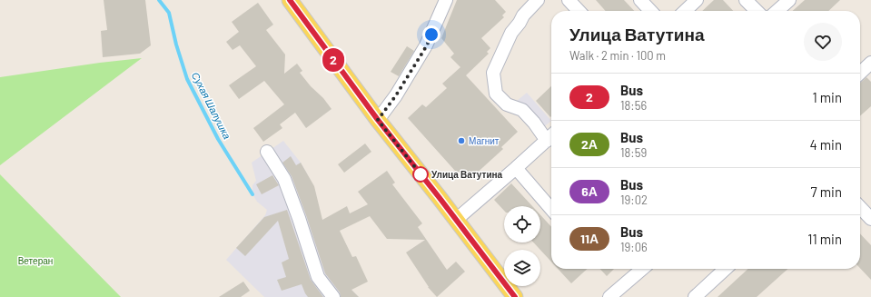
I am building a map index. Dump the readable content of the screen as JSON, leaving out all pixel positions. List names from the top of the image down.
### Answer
{
  "water": ["Сухая Шалушка"],
  "parks": ["Ветеран"],
  "places": ["Магнит", "Улица Ватутина"],
  "lines": ["bus line 2"],
  "page": {
    "on_map": "2",
    "heading": ["Улица Ватутина", "Walk · 2 min · 100 m"],
    "list": [
      {
        "mark": "2",
        "name": "Bus",
        "note": "18:56",
        "value": "1 min"
      },
      {
        "mark": "2А",
        "name": "Bus",
        "note": "18:59",
        "value": "4 min"
      },
      {
        "mark": "6А",
        "name": "Bus",
        "note": "19:02",
        "value": "7 min"
      },
      {
        "mark": "11А",
        "name": "Bus",
        "note": "19:06",
        "value": "11 min"
      }
    ]
  }
}
